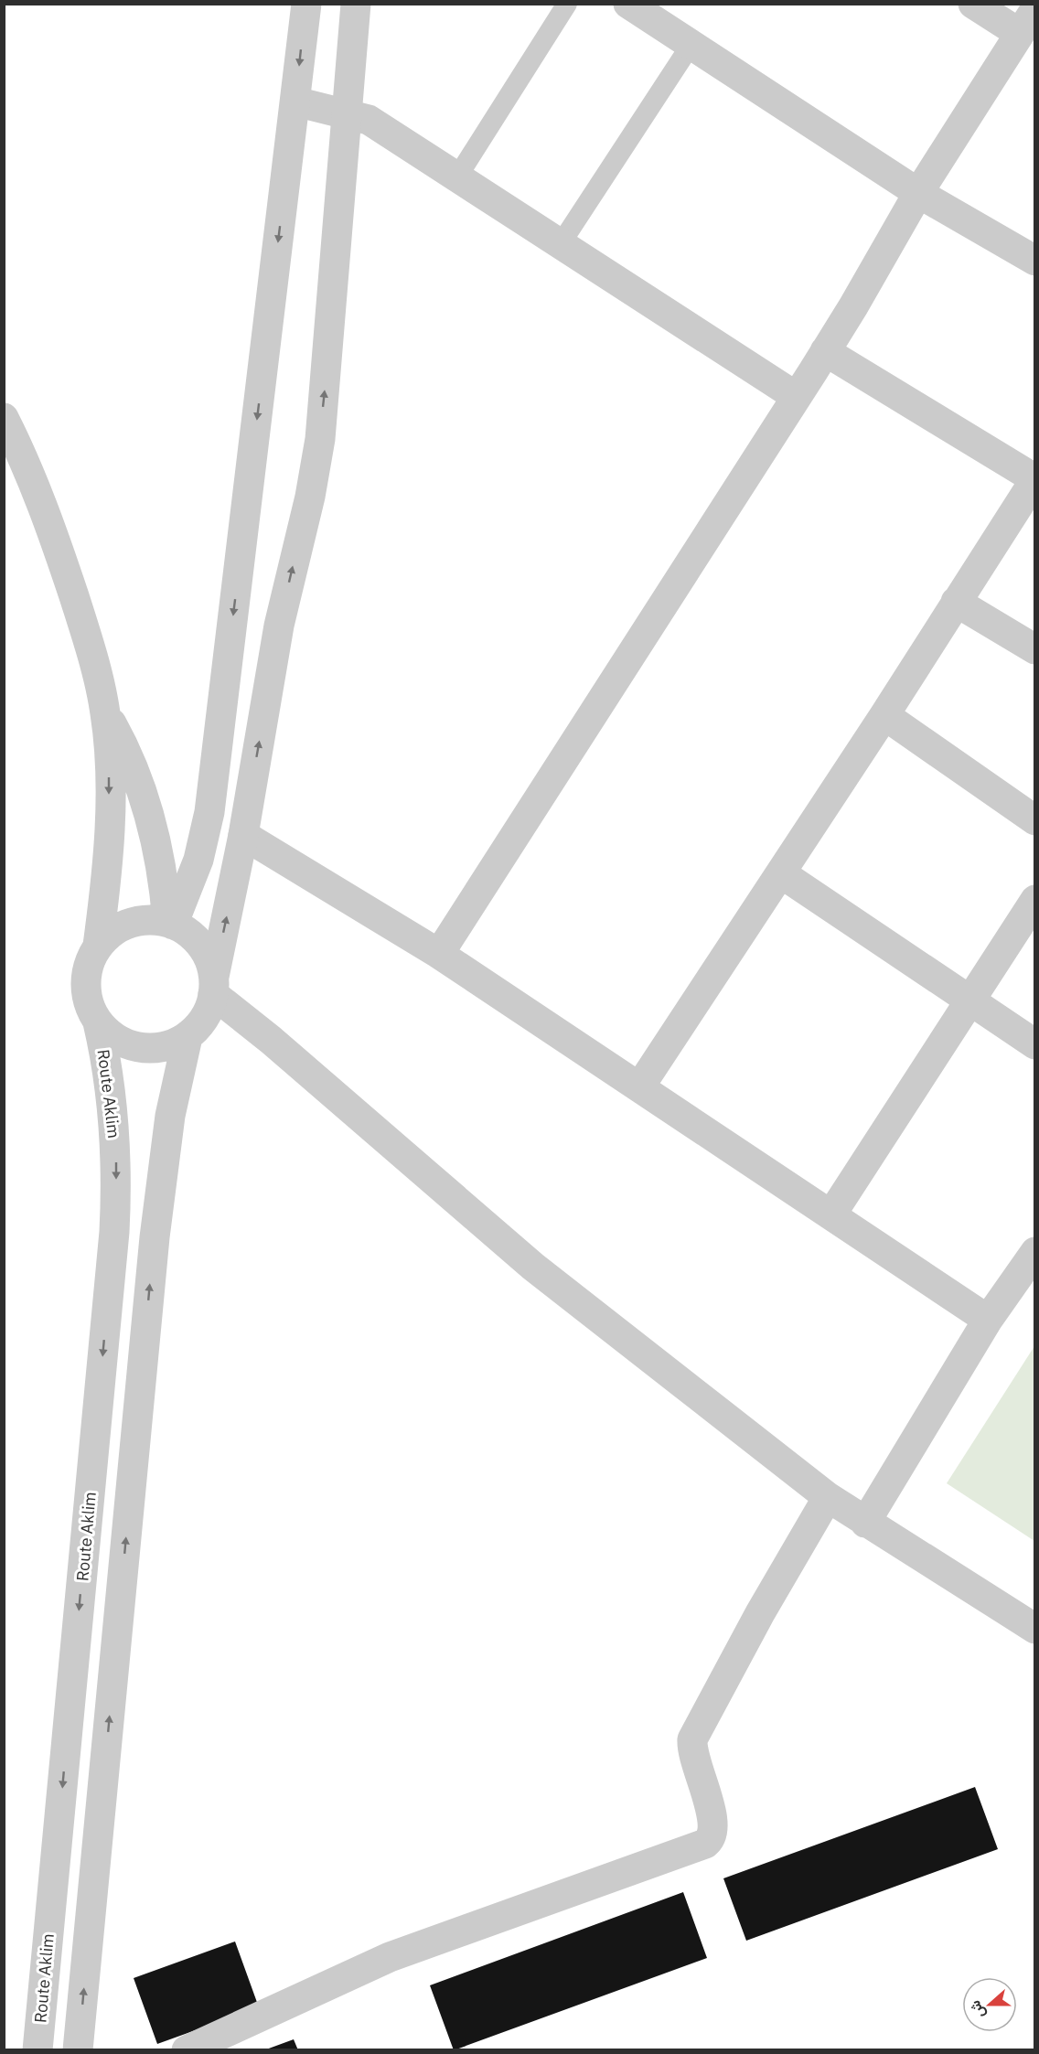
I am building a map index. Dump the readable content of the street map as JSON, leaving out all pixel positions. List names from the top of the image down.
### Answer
{
  "streets": {
    "street": ["Route Aklim"]
  },
  "north": "left"
}
